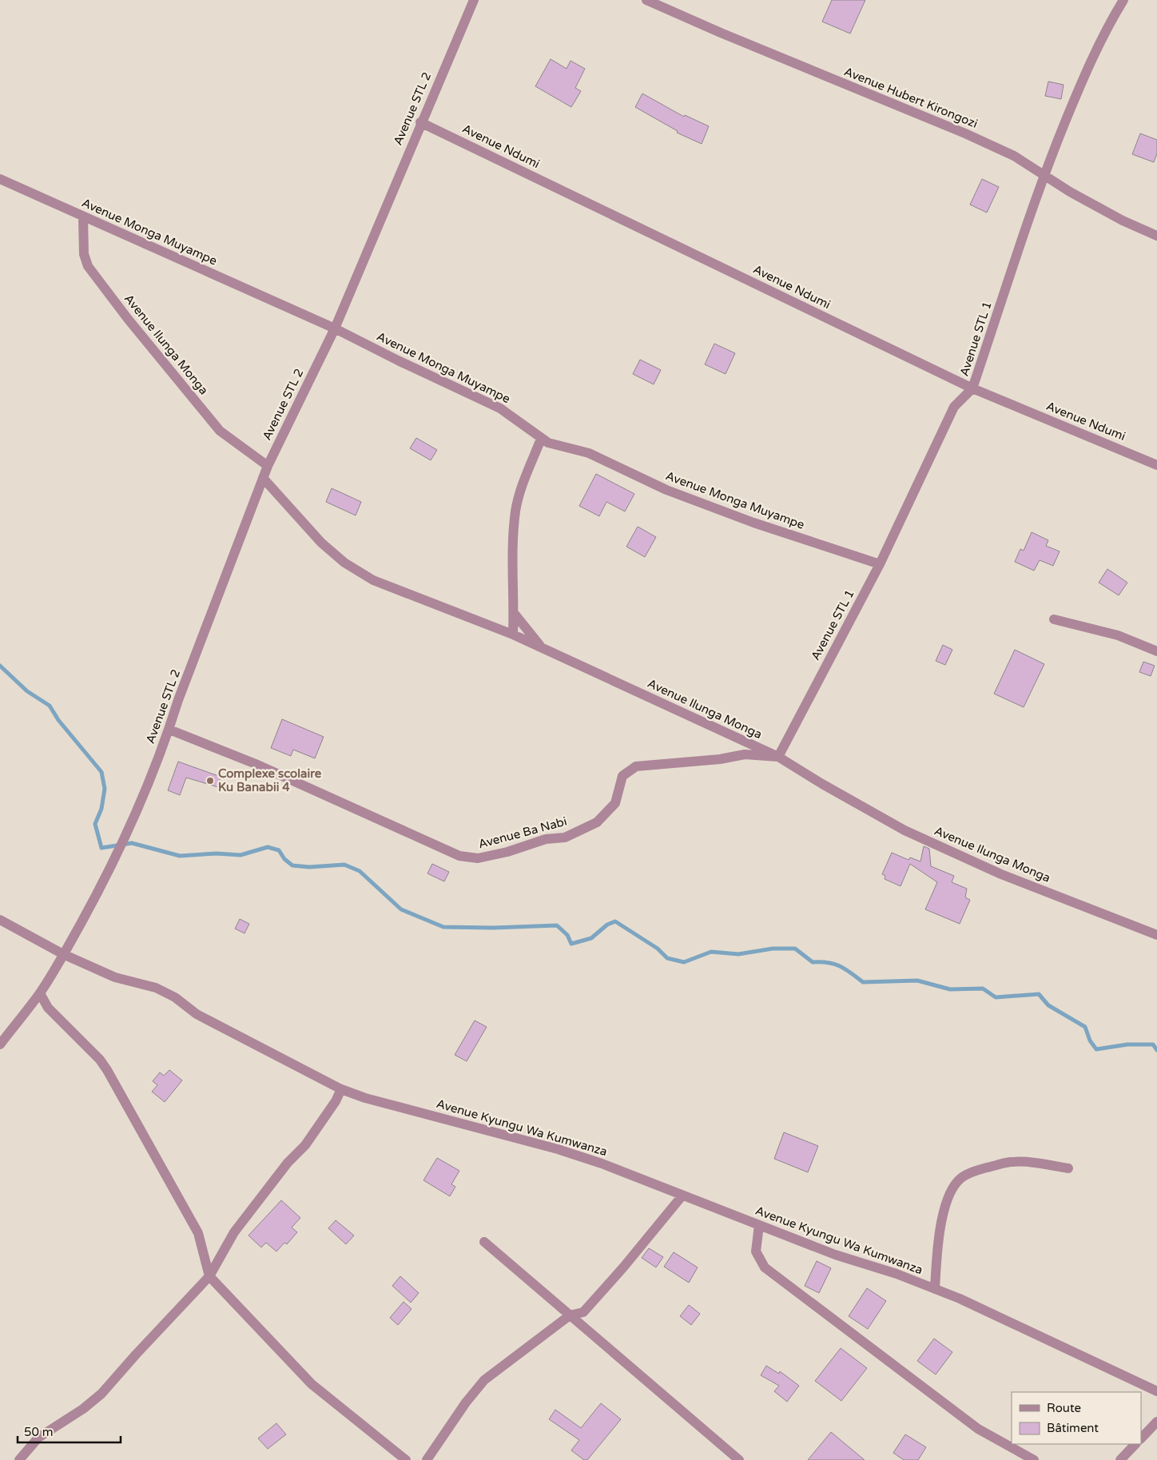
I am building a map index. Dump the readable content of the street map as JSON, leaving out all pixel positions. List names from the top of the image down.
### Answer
{
  "streets": {
    "street": [
      "Avenue Hubert Kirongozi",
      "Avenue STL 2",
      "Avenue Ndumi",
      "Avenue Monga Muyampe",
      "Avenue STL 1",
      "Avenue Ilunga Monga",
      "Avenue Ba Nabi",
      "Avenue Kyungu Wa Kumwanza"
    ]
  },
  "crossings": [
    ["Avenue Hubert Kirongozi", "Avenue STL 1"],
    ["Avenue STL 2", "Avenue Ndumi"],
    ["Avenue STL 2", "Avenue Monga Muyampe"],
    ["Avenue STL 2", "Avenue Ilunga Monga"],
    ["Avenue STL 2", "Avenue Ba Nabi"],
    ["Avenue STL 2", "Avenue Kyungu Wa Kumwanza"],
    ["Avenue Ndumi", "Avenue STL 1"],
    ["Avenue Monga Muyampe", "Avenue STL 1"],
    ["Avenue Monga Muyampe", "Avenue Ilunga Monga"],
    ["Avenue STL 1", "Avenue Ilunga Monga"],
    ["Avenue STL 1", "Avenue Ba Nabi"],
    ["Avenue Ilunga Monga", "Avenue Ba Nabi"]
  ],
  "places": ["Complexe scolaire Ku Banabii 4"],
  "legend": ["Route", "Bâtiment"],
  "scale_bar": "50 m"
}
